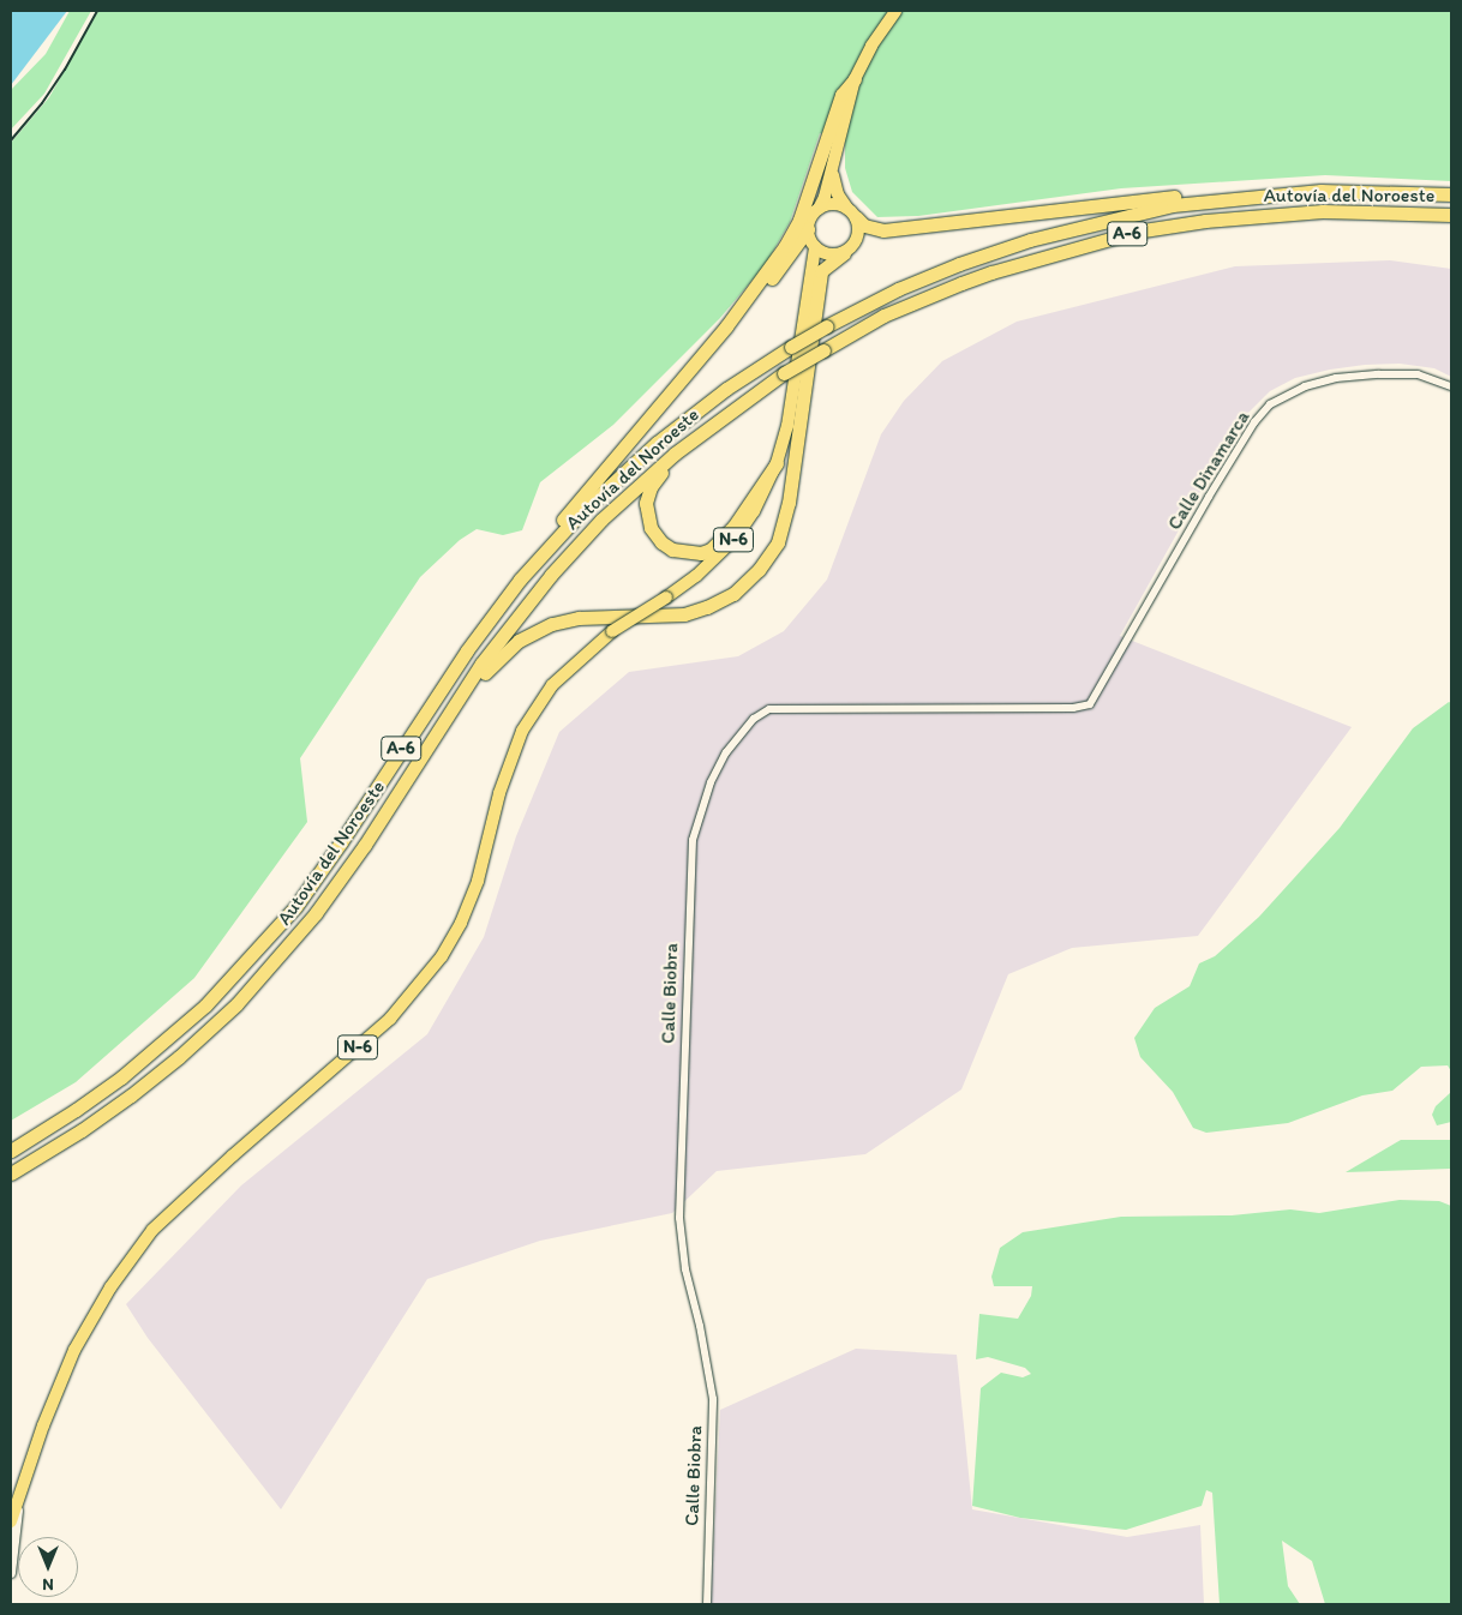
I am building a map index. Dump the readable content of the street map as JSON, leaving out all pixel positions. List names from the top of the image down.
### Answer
{
  "streets": {
    "highway": ["Autovía del Noroeste", "A-6", "N-6"],
    "street": ["Calle Dinamarca", "Calle Biobra"]
  },
  "crossings": [
    ["Calle Dinamarca", "Calle Biobra"]
  ],
  "north": "bottom"
}
